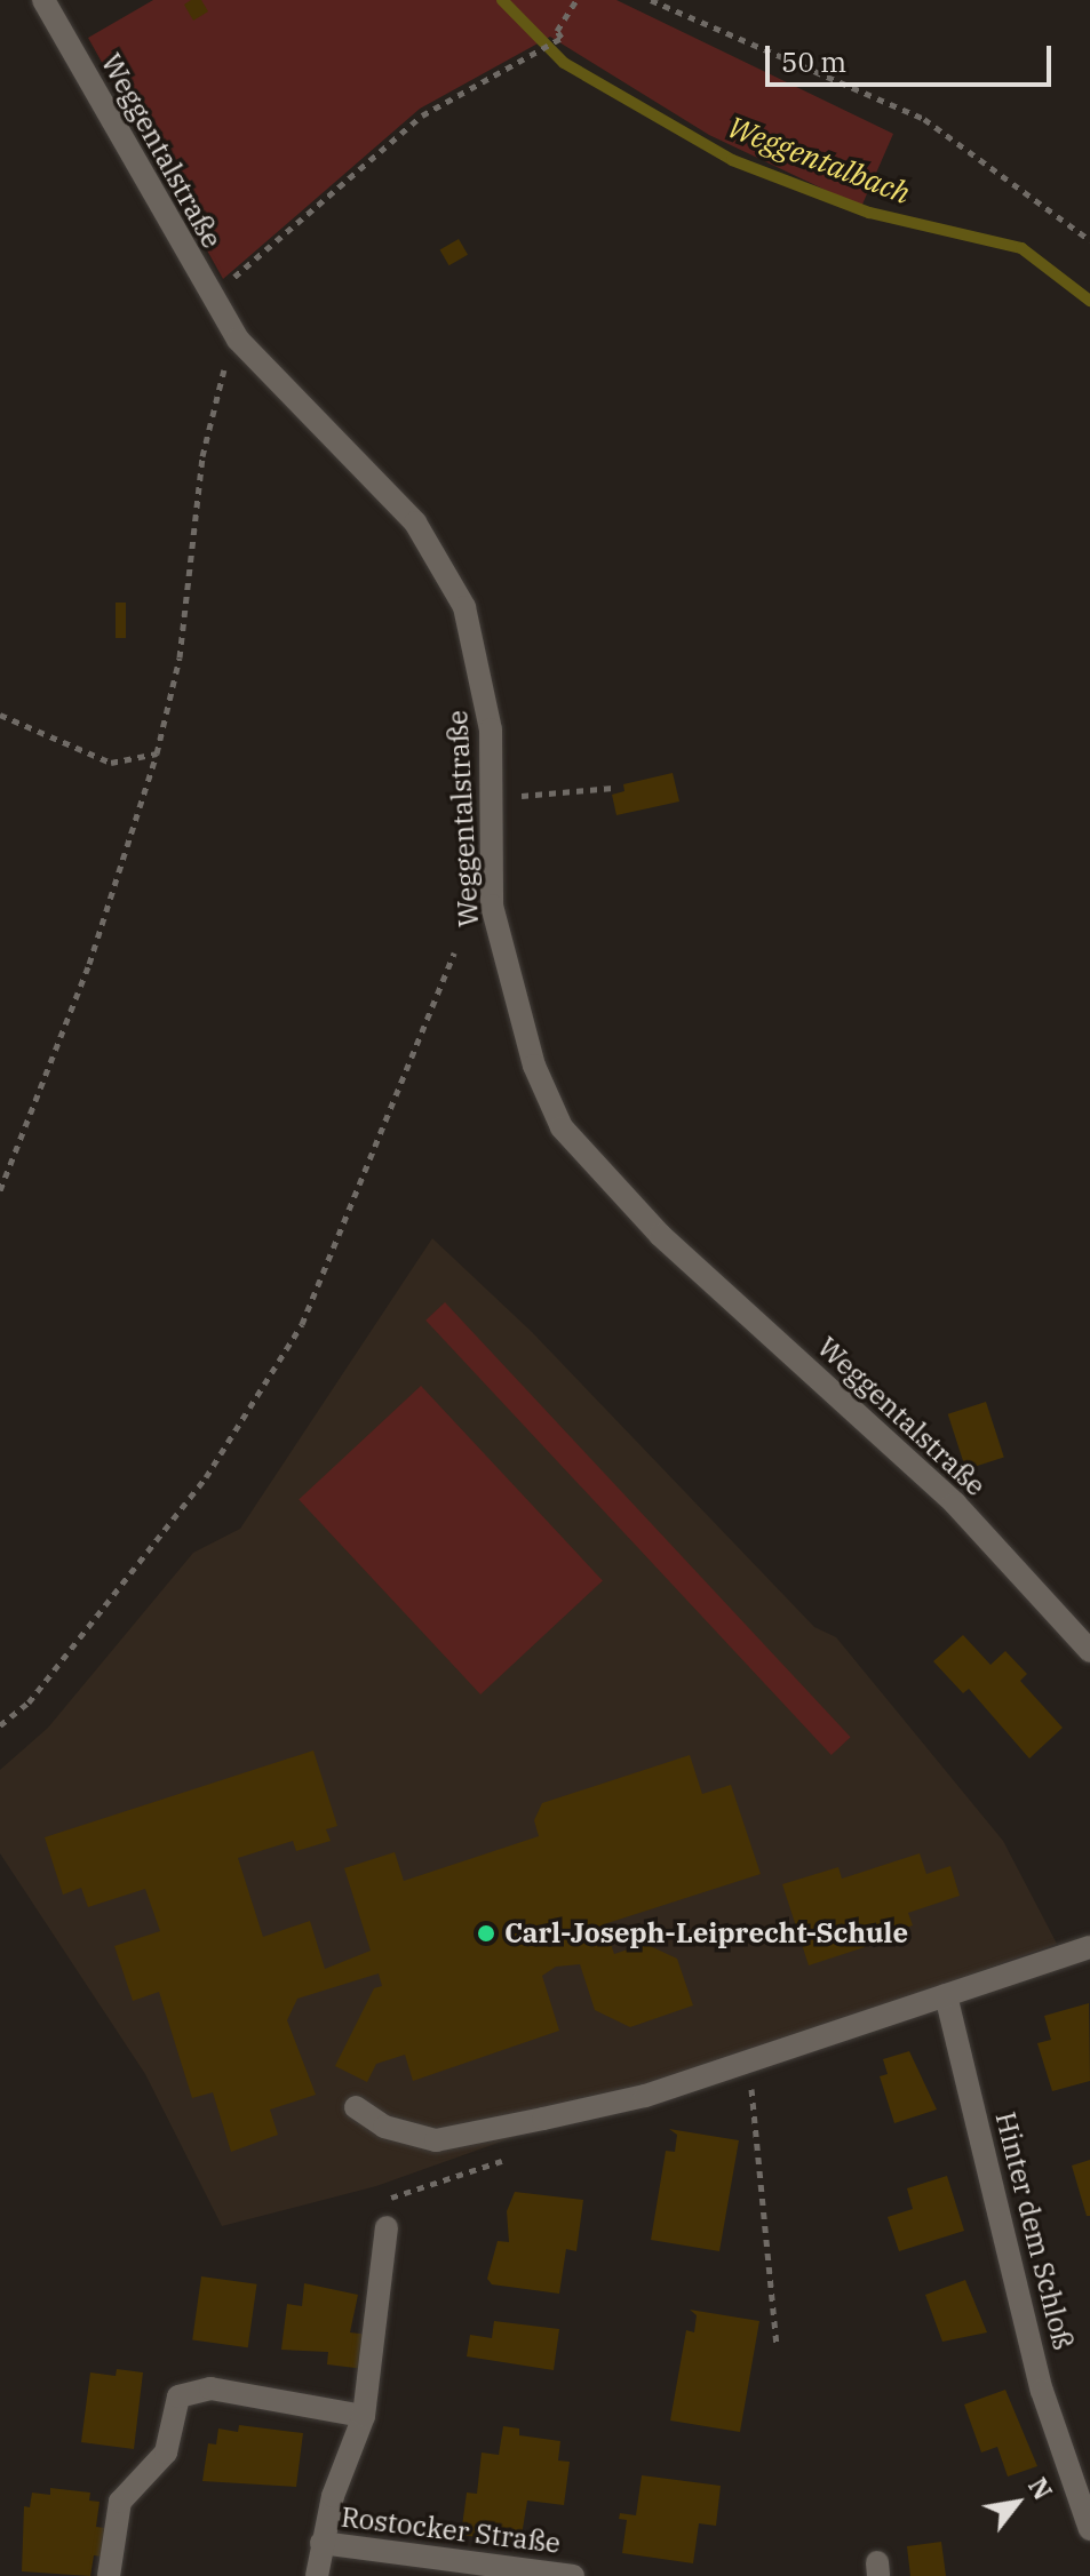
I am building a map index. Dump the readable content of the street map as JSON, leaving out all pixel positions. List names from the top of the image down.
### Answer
{
  "streets": {
    "street": ["Weggentalstraße", "Hinter dem Schloß", "Rostocker Straße"]
  },
  "water": ["Weggentalbach"],
  "places": ["Carl-Joseph-Leiprecht-Schule"],
  "scale_bar": "50 m",
  "north": "top right"
}
